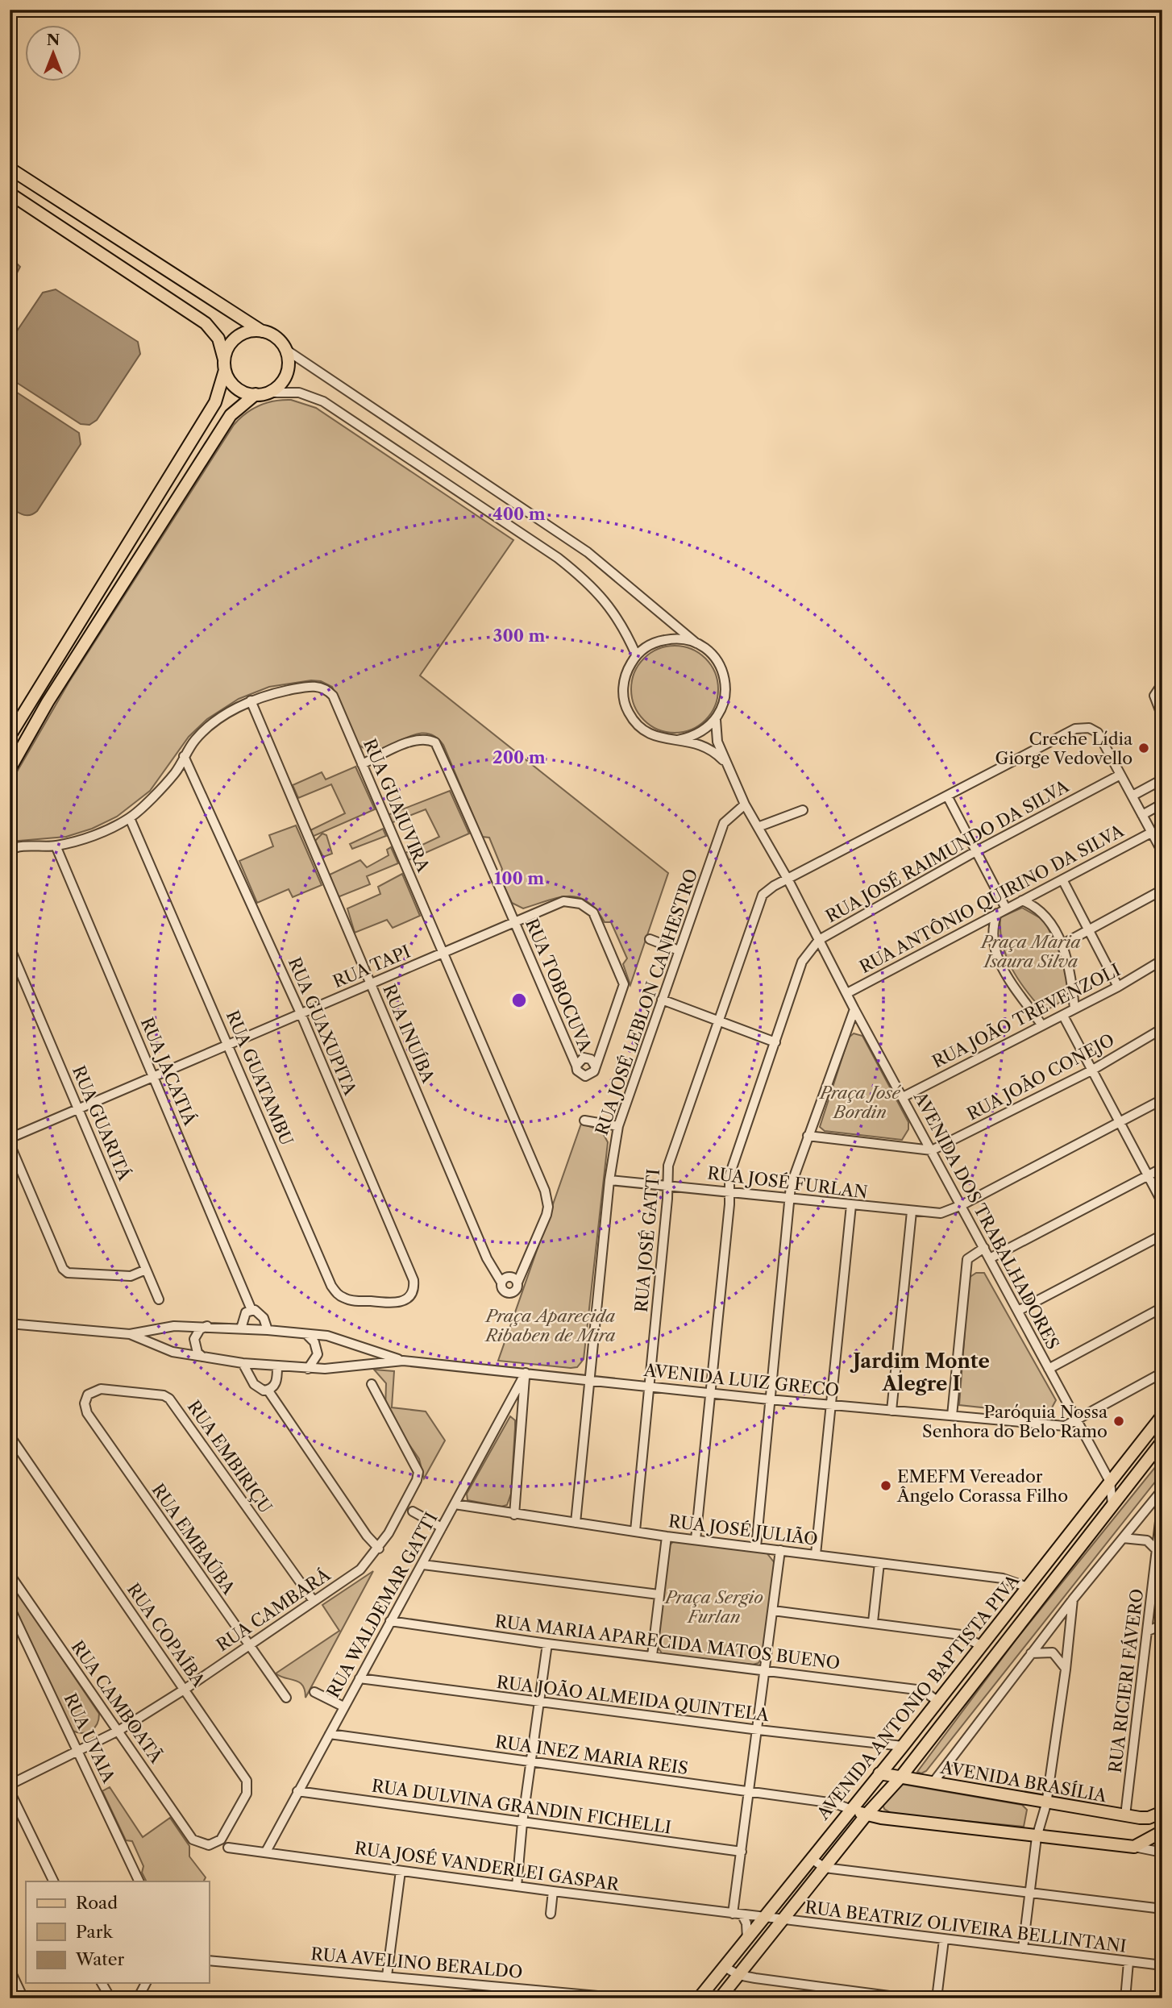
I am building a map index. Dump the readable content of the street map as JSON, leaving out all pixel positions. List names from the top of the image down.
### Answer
{
  "streets": {
    "main road": ["AVENIDA ANTONIO BAPTISTA PIVA", "AVENIDA BRASÍLIA"],
    "street": [
      "RUA GUAIUVIRA",
      "RUA JOSÉ RAIMUNDO DA SILVA",
      "RUA ANTÔNIO QUIRINO DA SILVA",
      "RUA TAPI",
      "RUA TOBOCUVA",
      "RUA JOSÉ LEBLON CANHESTRO",
      "RUA JOÃO TREVENZOLI",
      "RUA GUAXUPITA",
      "RUA INUÍBA",
      "RUA JACATIÁ",
      "RUA JOÃO CONEJO",
      "RUA GUATAMBU",
      "RUA GUARITÁ",
      "RUA JOSÉ FURLAN",
      "AVENIDA DOS TRABALHADORES",
      "RUA JOSÉ GATTI",
      "AVENIDA LUIZ GRECO",
      "RUA EMBIRIÇU",
      "RUA JOSÉ JULIÃO",
      "RUA EMBAÚBA",
      "RUA WALDEMAR GATTI",
      "RUA CAMBARÁ",
      "RUA COPAÍBA",
      "RUA MARIA APARECIDA MATOS BUENO",
      "RUA RICIERI FÁVERO",
      "RUA JOÃO ALMEIDA QUINTELA",
      "RUA CAMBOATÃ",
      "RUA UVAIA",
      "RUA INEZ MARIA REIS",
      "RUA DULVINA GRANDIN FICHELLI",
      "RUA JOSÉ VANDERLEI GASPAR",
      "RUA BEATRIZ OLIVEIRA BELLINTANI",
      "RUA AVELINO BERALDO"
    ]
  },
  "crossings": [
    ["RUA GUAIUVIRA", "RUA TAPI"],
    ["RUA GUAIUVIRA", "RUA TOBOCUVA"],
    ["RUA GUAIUVIRA", "RUA GUAXUPITA"],
    ["RUA GUAIUVIRA", "RUA INUÍBA"],
    ["RUA GUAIUVIRA", "RUA JACATIÁ"],
    ["RUA GUAIUVIRA", "RUA GUATAMBU"],
    ["RUA JOSÉ RAIMUNDO DA SILVA", "AVENIDA DOS TRABALHADORES"],
    ["RUA JOSÉ RAIMUNDO DA SILVA", "RUA JOSÉ GATTI"],
    ["RUA ANTÔNIO QUIRINO DA SILVA", "AVENIDA DOS TRABALHADORES"],
    ["RUA TAPI", "RUA TOBOCUVA"],
    ["RUA TAPI", "RUA GUAXUPITA"],
    ["RUA TAPI", "RUA INUÍBA"],
    ["RUA TAPI", "RUA JACATIÁ"],
    ["RUA TAPI", "RUA GUATAMBU"],
    ["RUA TAPI", "RUA GUARITÁ"],
    ["RUA JOSÉ LEBLON CANHESTRO", "RUA JOSÉ FURLAN"],
    ["RUA JOSÉ LEBLON CANHESTRO", "AVENIDA DOS TRABALHADORES"],
    ["RUA JOSÉ LEBLON CANHESTRO", "AVENIDA LUIZ GRECO"],
    ["RUA JOSÉ LEBLON CANHESTRO", "RUA JOSÉ JULIÃO"],
    ["RUA JOÃO TREVENZOLI", "AVENIDA DOS TRABALHADORES"],
    ["RUA GUAXUPITA", "RUA GUATAMBU"],
    ["RUA JACATIÁ", "AVENIDA LUIZ GRECO"],
    ["RUA JOÃO CONEJO", "AVENIDA DOS TRABALHADORES"],
    ["RUA JOSÉ FURLAN", "AVENIDA DOS TRABALHADORES"],
    ["RUA JOSÉ FURLAN", "RUA JOSÉ GATTI"],
    ["AVENIDA DOS TRABALHADORES", "RUA JOSÉ GATTI"],
    ["AVENIDA DOS TRABALHADORES", "AVENIDA LUIZ GRECO"],
    ["AVENIDA DOS TRABALHADORES", "AVENIDA ANTONIO BAPTISTA PIVA"],
    ["RUA JOSÉ GATTI", "AVENIDA LUIZ GRECO"],
    ["RUA JOSÉ GATTI", "RUA JOSÉ JULIÃO"],
    ["AVENIDA LUIZ GRECO", "RUA WALDEMAR GATTI"],
    ["RUA EMBIRIÇU", "RUA EMBAÚBA"],
    ["RUA EMBIRIÇU", "RUA CAMBARÁ"],
    ["RUA JOSÉ JULIÃO", "RUA WALDEMAR GATTI"],
    ["RUA JOSÉ JULIÃO", "AVENIDA ANTONIO BAPTISTA PIVA"],
    ["RUA EMBAÚBA", "RUA CAMBARÁ"],
    ["RUA WALDEMAR GATTI", "RUA MARIA APARECIDA MATOS BUENO"],
    ["RUA WALDEMAR GATTI", "RUA JOÃO ALMEIDA QUINTELA"],
    ["RUA WALDEMAR GATTI", "RUA INEZ MARIA REIS"],
    ["RUA WALDEMAR GATTI", "RUA DULVINA GRANDIN FICHELLI"],
    ["RUA WALDEMAR GATTI", "RUA JOSÉ VANDERLEI GASPAR"],
    ["RUA CAMBARÁ", "RUA COPAÍBA"],
    ["RUA CAMBARÁ", "RUA CAMBOATÃ"],
    ["RUA CAMBARÁ", "RUA UVAIA"],
    ["RUA COPAÍBA", "RUA CAMBOATÃ"],
    ["RUA MARIA APARECIDA MATOS BUENO", "AVENIDA ANTONIO BAPTISTA PIVA"],
    ["RUA RICIERI FÁVERO", "AVENIDA BRASÍLIA"],
    ["AVENIDA ANTONIO BAPTISTA PIVA", "RUA JOÃO ALMEIDA QUINTELA"],
    ["AVENIDA ANTONIO BAPTISTA PIVA", "RUA INEZ MARIA REIS"],
    ["AVENIDA ANTONIO BAPTISTA PIVA", "AVENIDA BRASÍLIA"],
    ["AVENIDA ANTONIO BAPTISTA PIVA", "RUA JOSÉ VANDERLEI GASPAR"],
    ["AVENIDA ANTONIO BAPTISTA PIVA", "RUA BEATRIZ OLIVEIRA BELLINTANI"],
    ["RUA JOSÉ VANDERLEI GASPAR", "RUA BEATRIZ OLIVEIRA BELLINTANI"]
  ],
  "districts": ["Jardim Monte Alegre I"],
  "parks": [
    "Praça Maria Isaura Silva",
    "Praça José Bordin",
    "Praça Aparecida Ribaben de Mira",
    "Praça Sergio Furlan"
  ],
  "places": ["Creche Lídia Giorge Vedovello", "Paróquia Nossa Senhora do Belo Ramo", "EMEFM Vereador Ângelo Corassa Filho"],
  "legend": ["Road", "Park", "Water"],
  "north": "top",
  "rings": [
    "400 m",
    "300 m",
    "200 m",
    "100 m"
  ]
}
